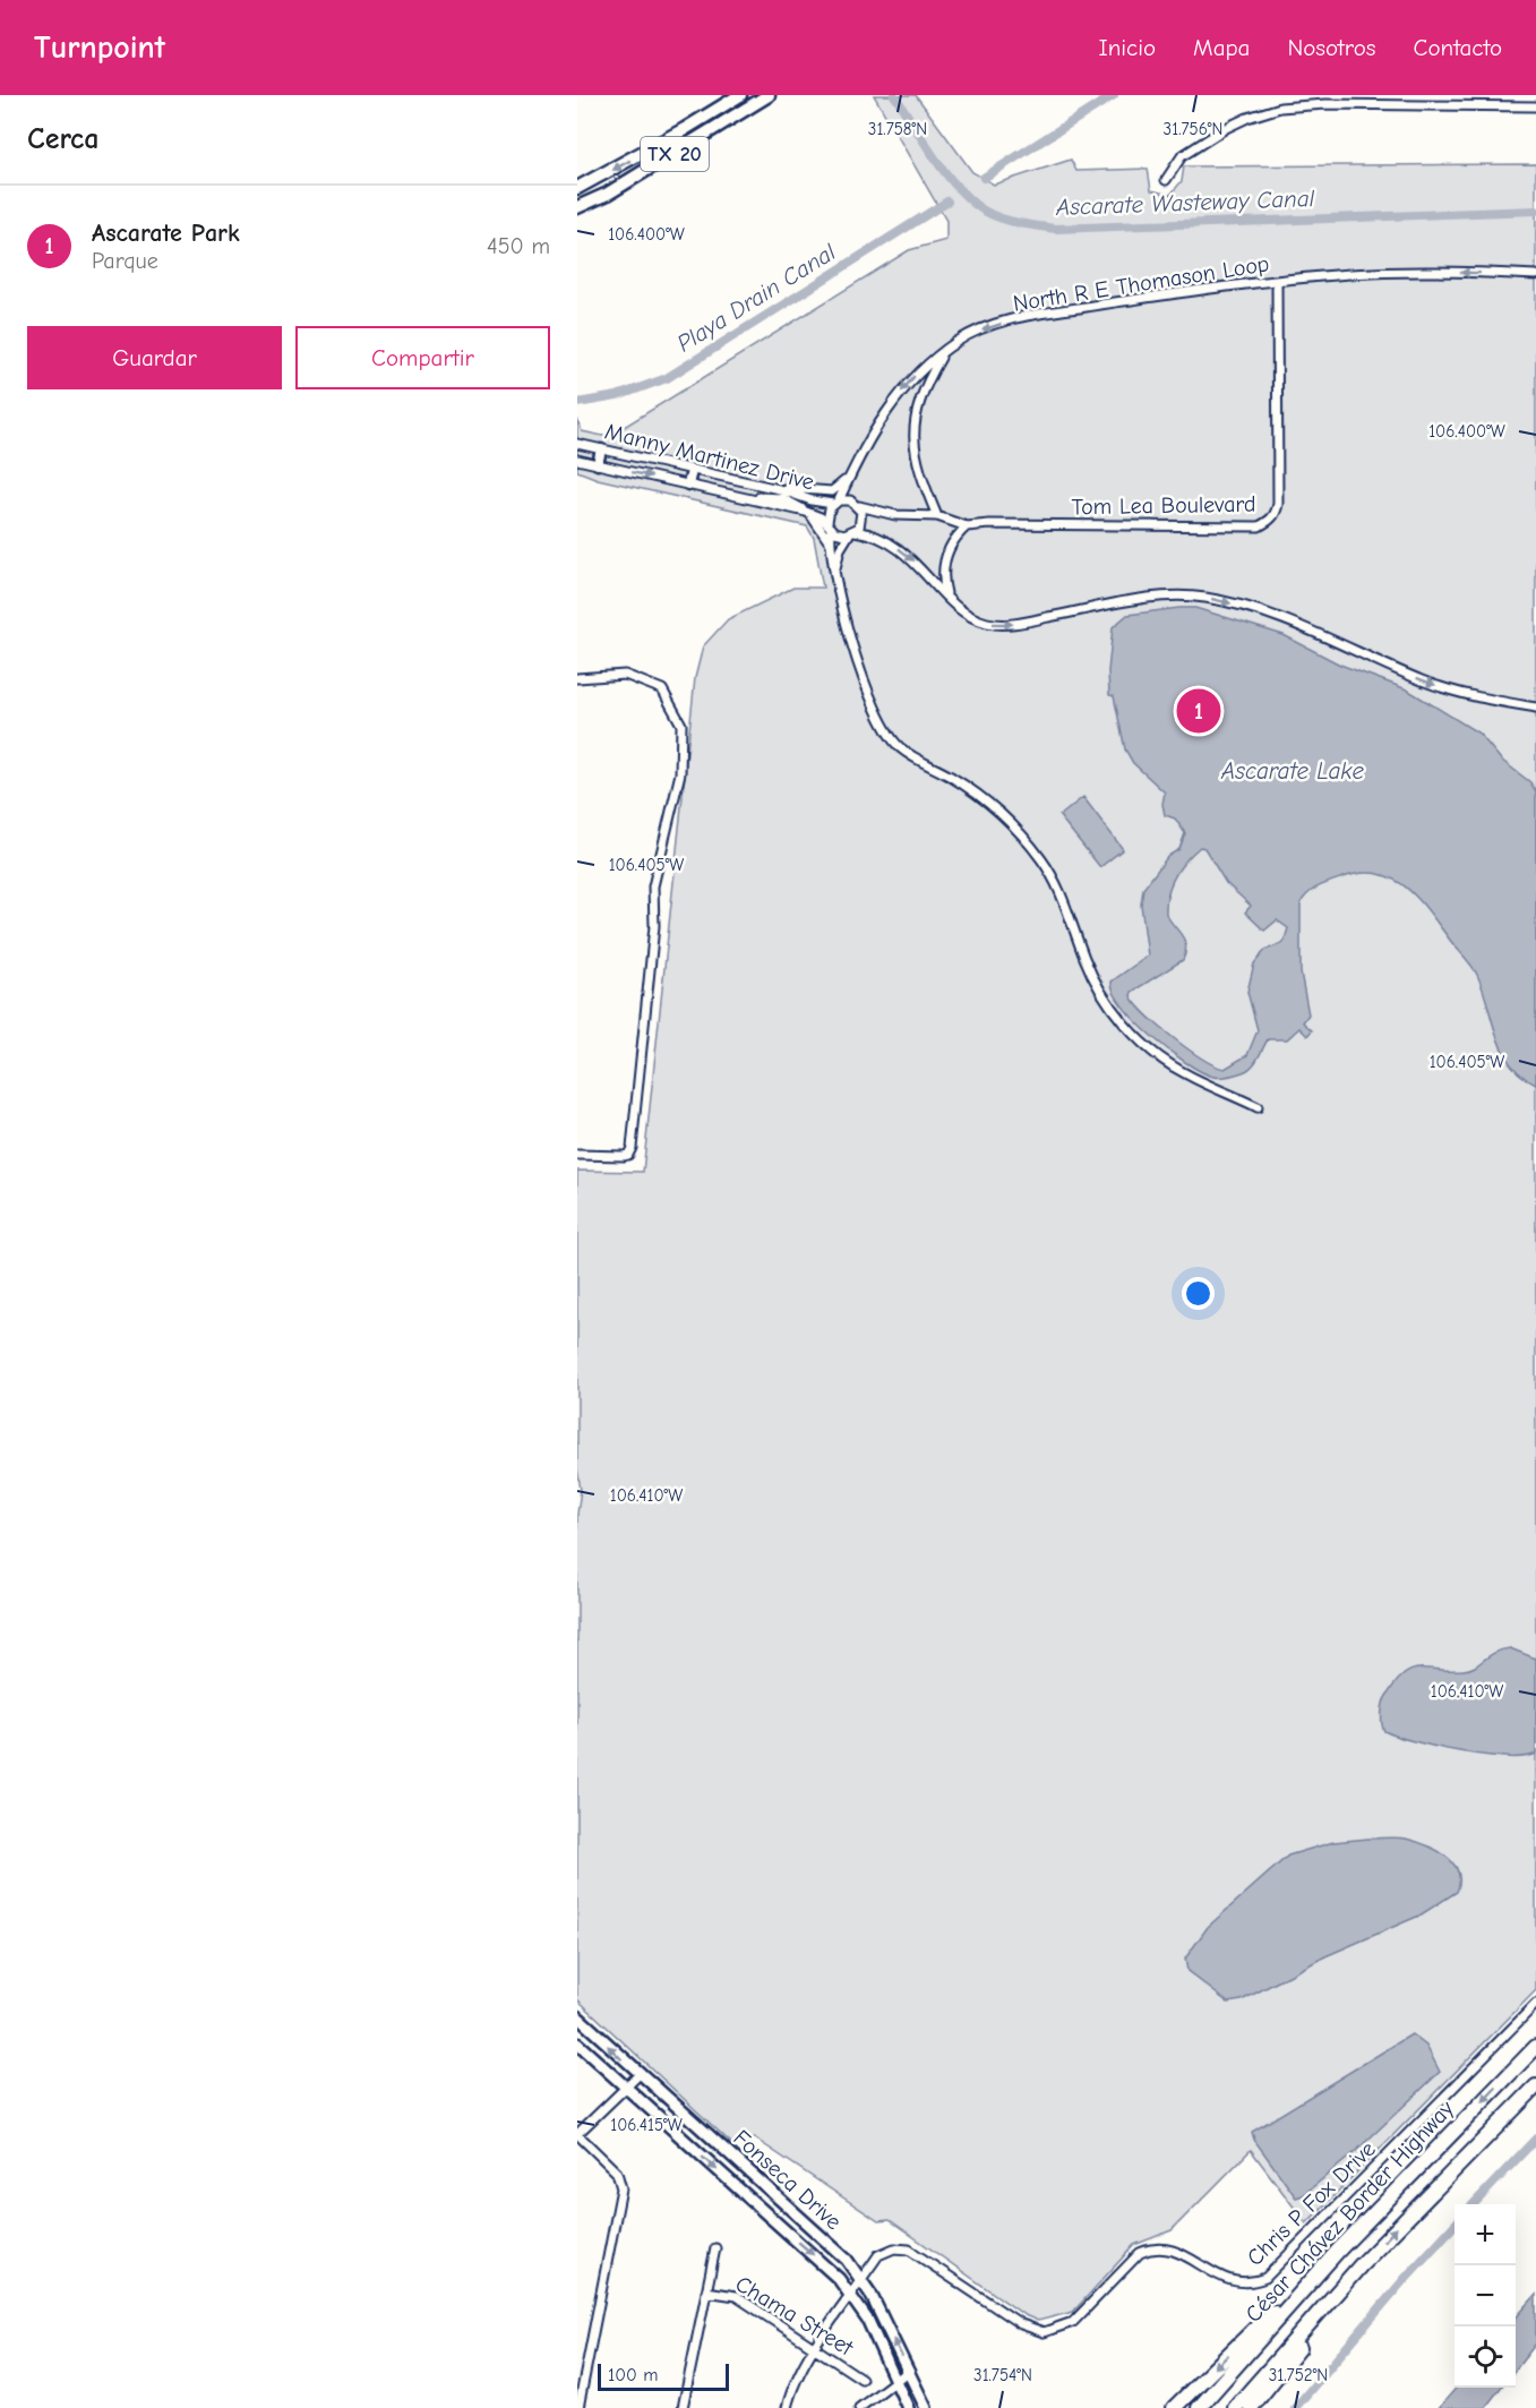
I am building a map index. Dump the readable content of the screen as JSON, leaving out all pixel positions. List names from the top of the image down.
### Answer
{
  "streets": {
    "highway": ["César Chávez Border Highway"],
    "main road": ["TX 20", "Fonseca Drive"],
    "street": [
      "North R E Thomason Loop",
      "Manny Martinez Drive",
      "Tom Lea Boulevard",
      "Chris P Fox Drive",
      "Chama Street"
    ]
  },
  "crossings": [
    ["North R E Thomason Loop", "Manny Martinez Drive"],
    ["North R E Thomason Loop", "Tom Lea Boulevard"],
    ["Manny Martinez Drive", "Tom Lea Boulevard"],
    ["Fonseca Drive", "Chris P Fox Drive"],
    ["Chris P Fox Drive", "Chama Street"]
  ],
  "one_way": ["North R E Thomason Loop"],
  "water": ["Ascarate Wasteway Canal", "Playa Drain Canal", "Ascarate Lake"],
  "scale_bar": "100 m",
  "page": {
    "header": "Turnpoint",
    "nav": [
      "Inicio",
      "Mapa",
      "Nosotros",
      "Contacto"
    ],
    "heading": "Cerca",
    "list": [
      {
        "mark": "1",
        "name": "Ascarate Park",
        "note": "Parque",
        "value": "450 m"
      }
    ],
    "buttons": ["Guardar", "Compartir"],
    "pins": "1",
    "map_buttons": ["+", "−"],
    "scale": "100 m"
  },
  "coordinates": [
    "31.758°N",
    "31.756°N",
    "106.400°W",
    "106.405°W",
    "106.410°W",
    "106.415°W",
    "31.754°N",
    "31.752°N"
  ]
}
